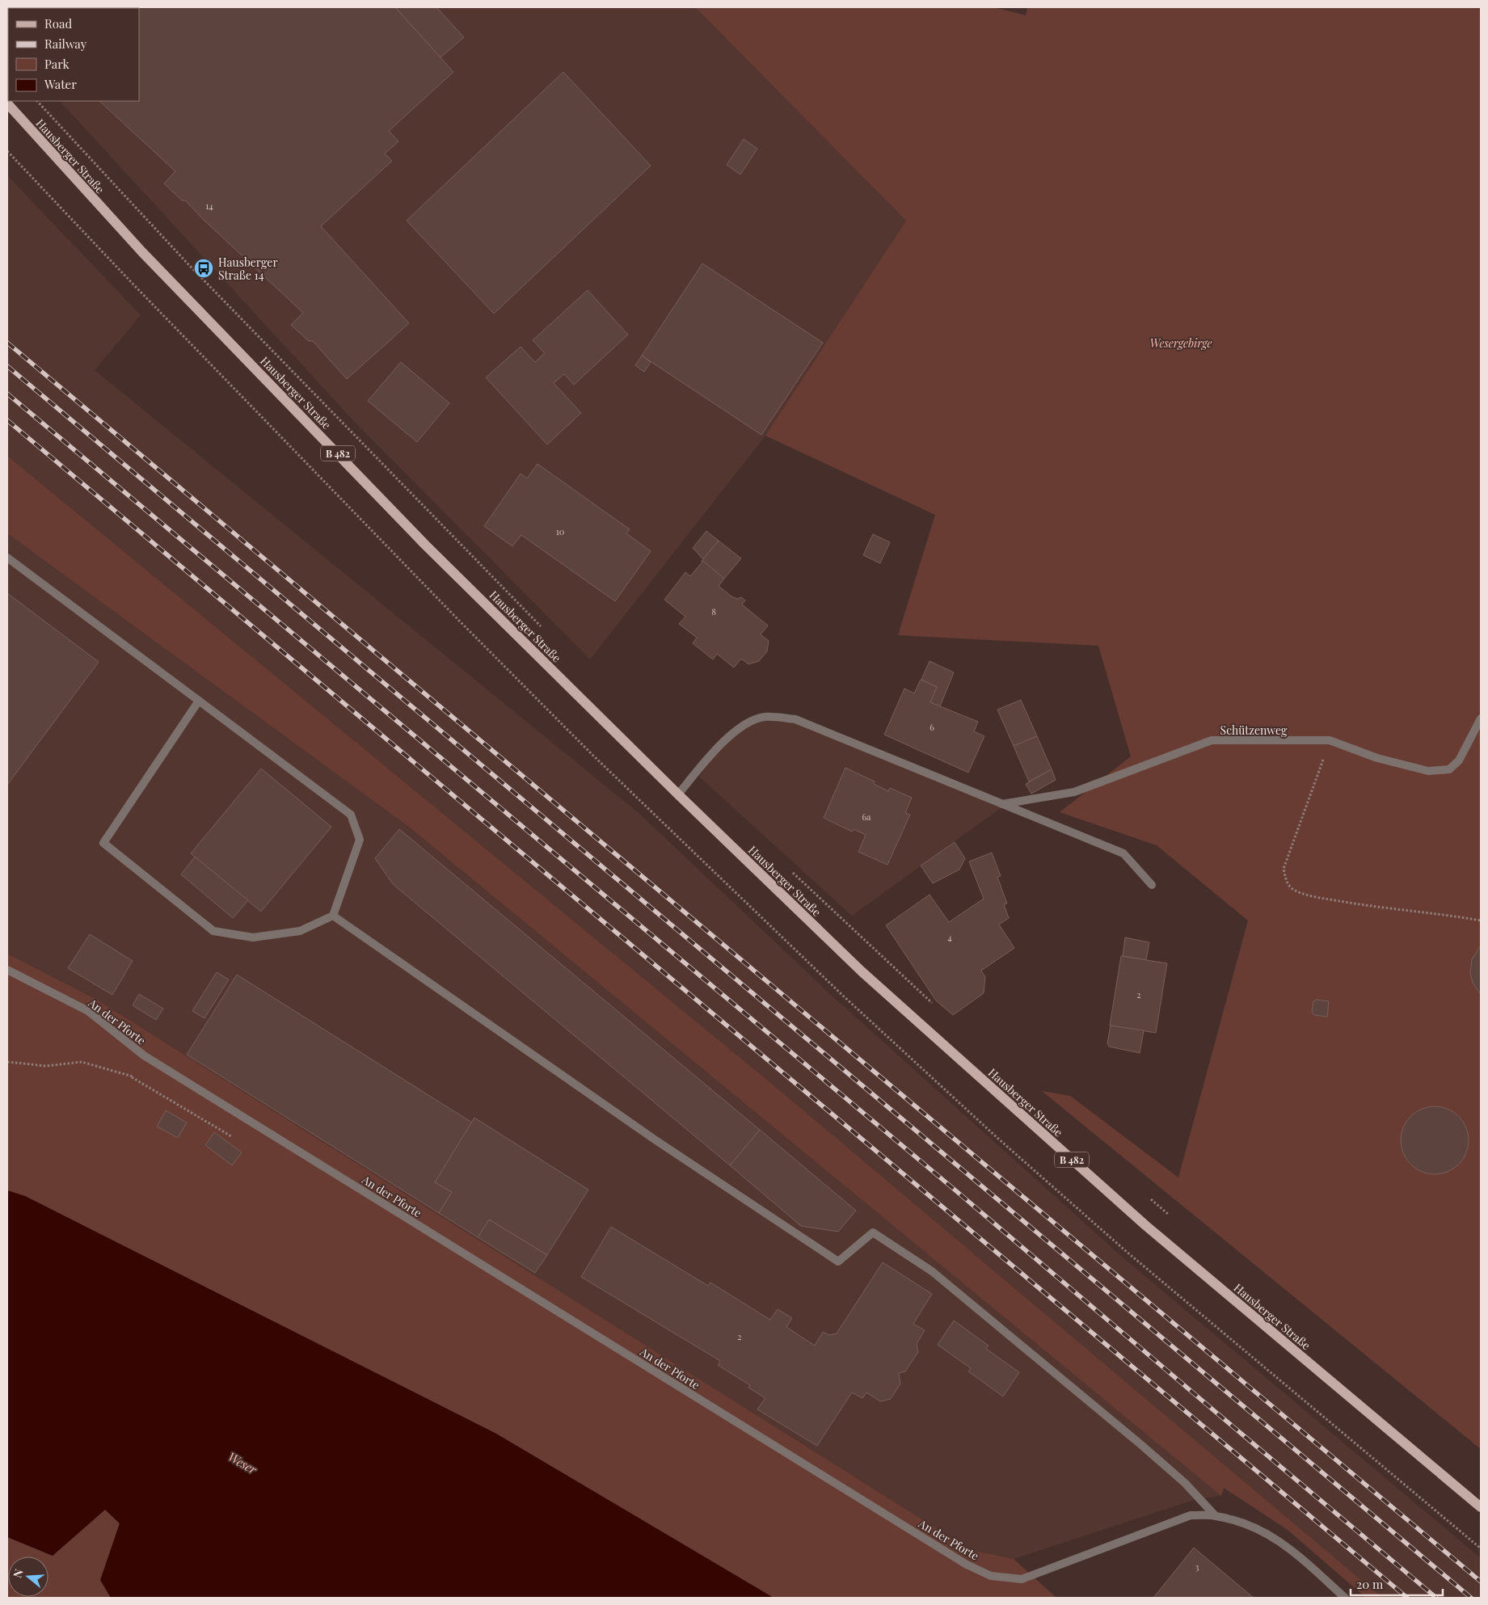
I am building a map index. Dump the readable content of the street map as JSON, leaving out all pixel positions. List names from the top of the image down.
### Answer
{
  "streets": {
    "main road": ["Hausberger Straße", "B 482"],
    "street": ["Schützenweg", "An der Pforte"]
  },
  "water": ["Weser"],
  "parks": ["Wesergebirge"],
  "places": {
    "bus stop": ["Hausberger Straße 14"]
  },
  "house_numbers": [
    "14",
    "10",
    "8",
    "6",
    "6a",
    "4",
    "2",
    "2",
    "3"
  ],
  "legend": [
    "Road",
    "Railway",
    "Park",
    "Water"
  ],
  "scale_bar": "20 m",
  "north": "left"
}
